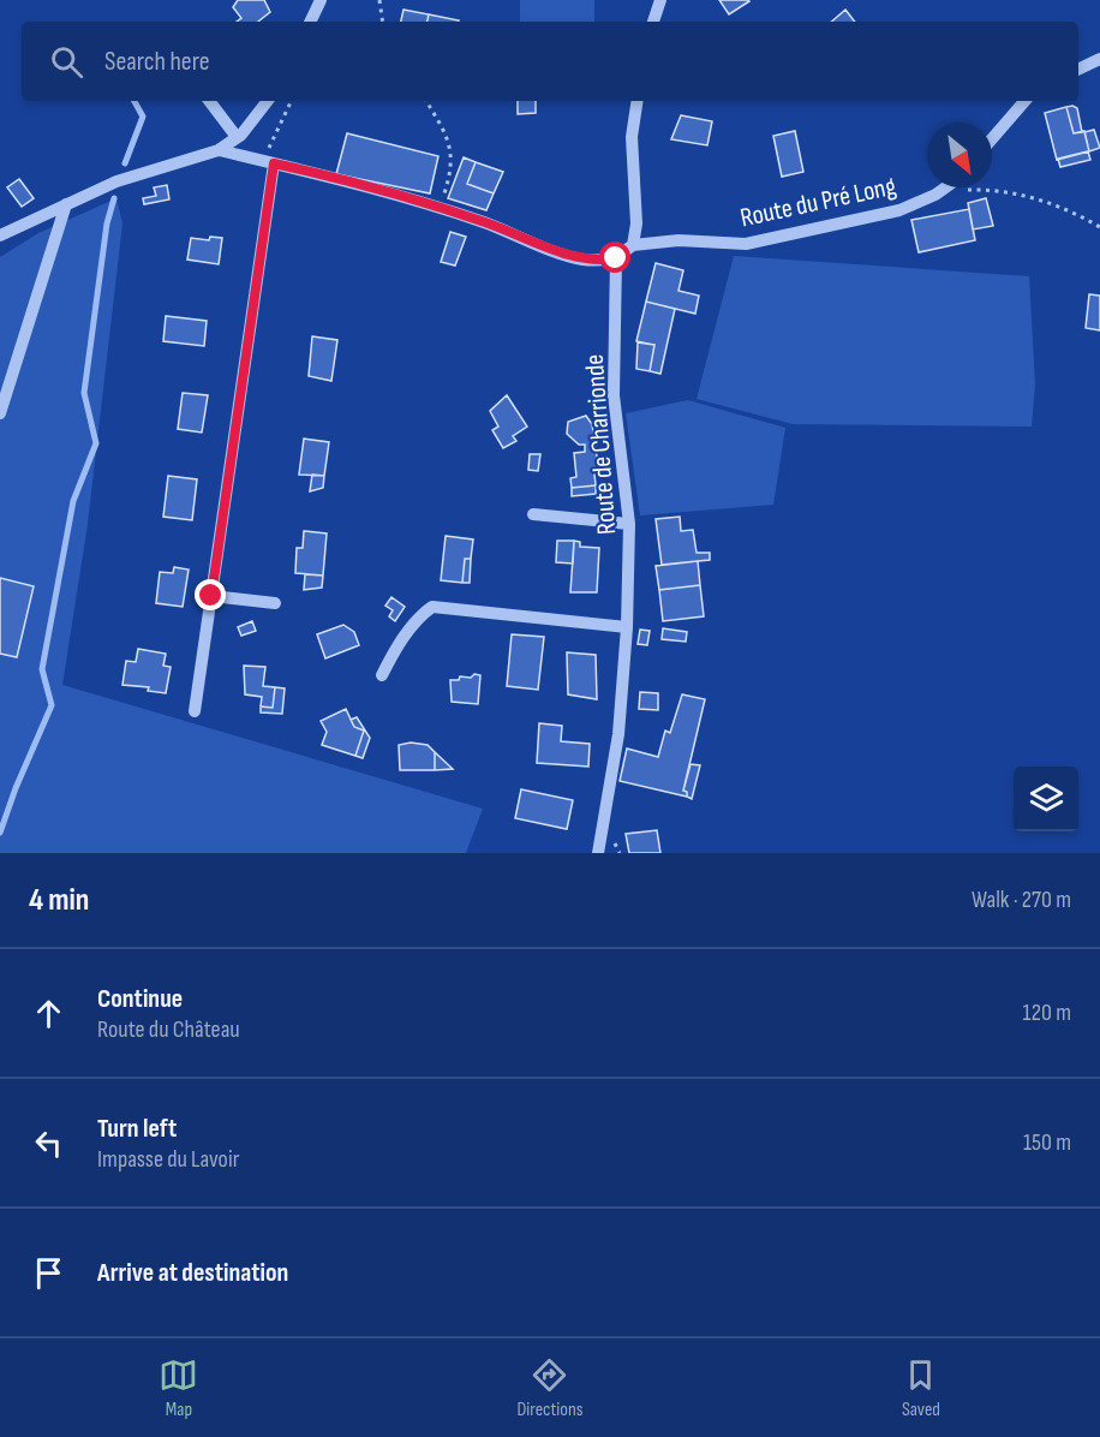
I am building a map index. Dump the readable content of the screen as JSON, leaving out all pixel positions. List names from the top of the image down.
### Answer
{
  "streets": {
    "street": ["Route du Pré Long", "Route de Charrionde"]
  },
  "north": "bottom right",
  "page": {
    "search": "Search here",
    "heading": ["4 min", "Walk · 270 m"],
    "list": [
      ["Continue", "Route du Château", "120 m"],
      ["Turn left", "Impasse du Lavoir", "150 m"],
      "Arrive at destination"
    ],
    "nav": ["Map", "Directions", "Saved"]
  }
}
